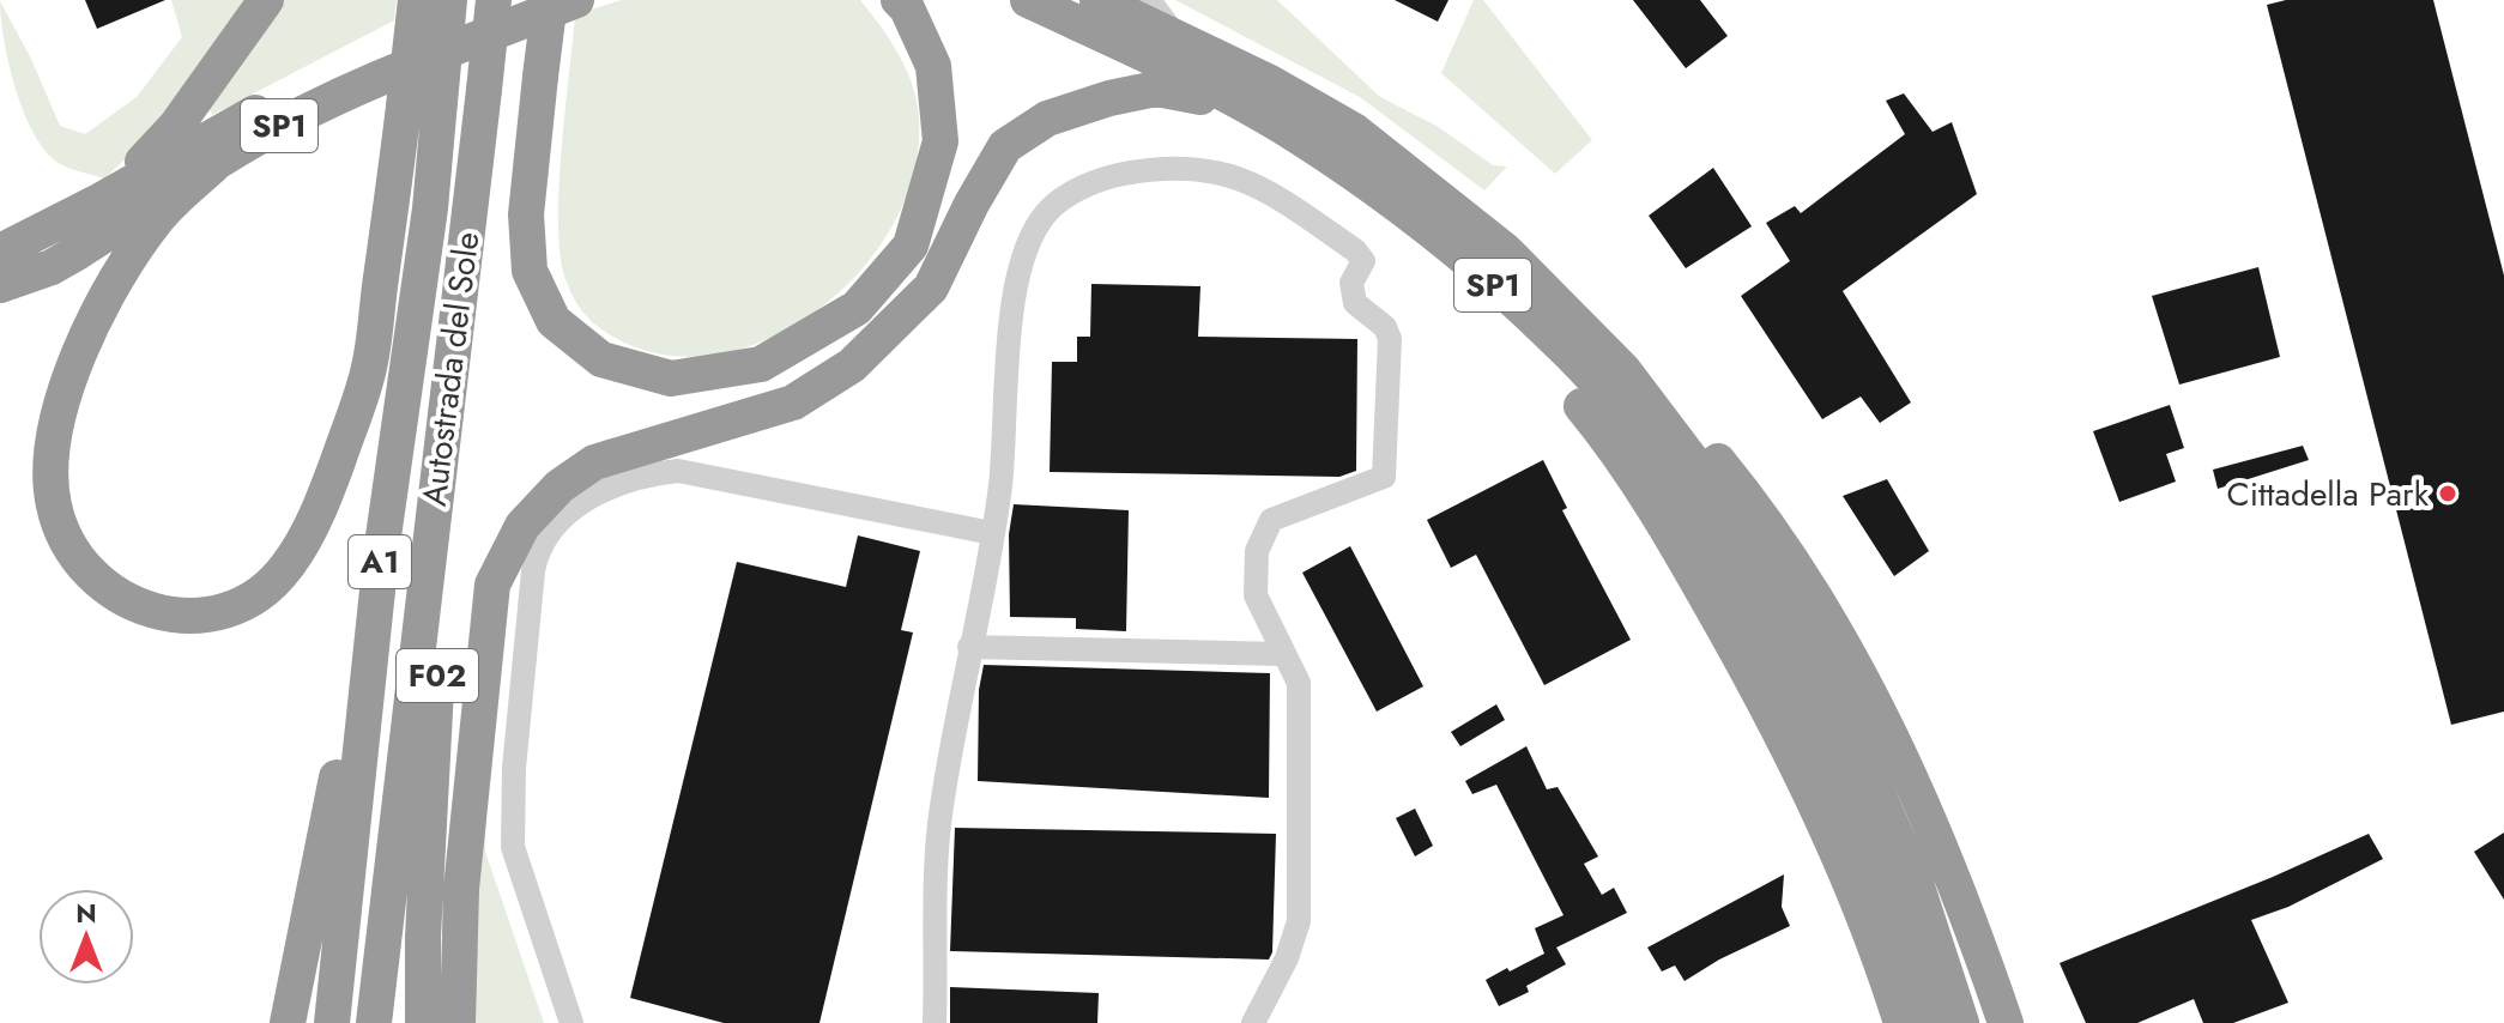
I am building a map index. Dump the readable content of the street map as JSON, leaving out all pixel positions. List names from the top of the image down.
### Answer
{
  "streets": {
    "highway": [
      "SP1",
      "Autostrada del Sole",
      "A1",
      "F02"
    ]
  },
  "crossings": [
    ["Autostrada del Sole", "F02"]
  ],
  "places": ["Cittadella Park"],
  "north": "top"
}
